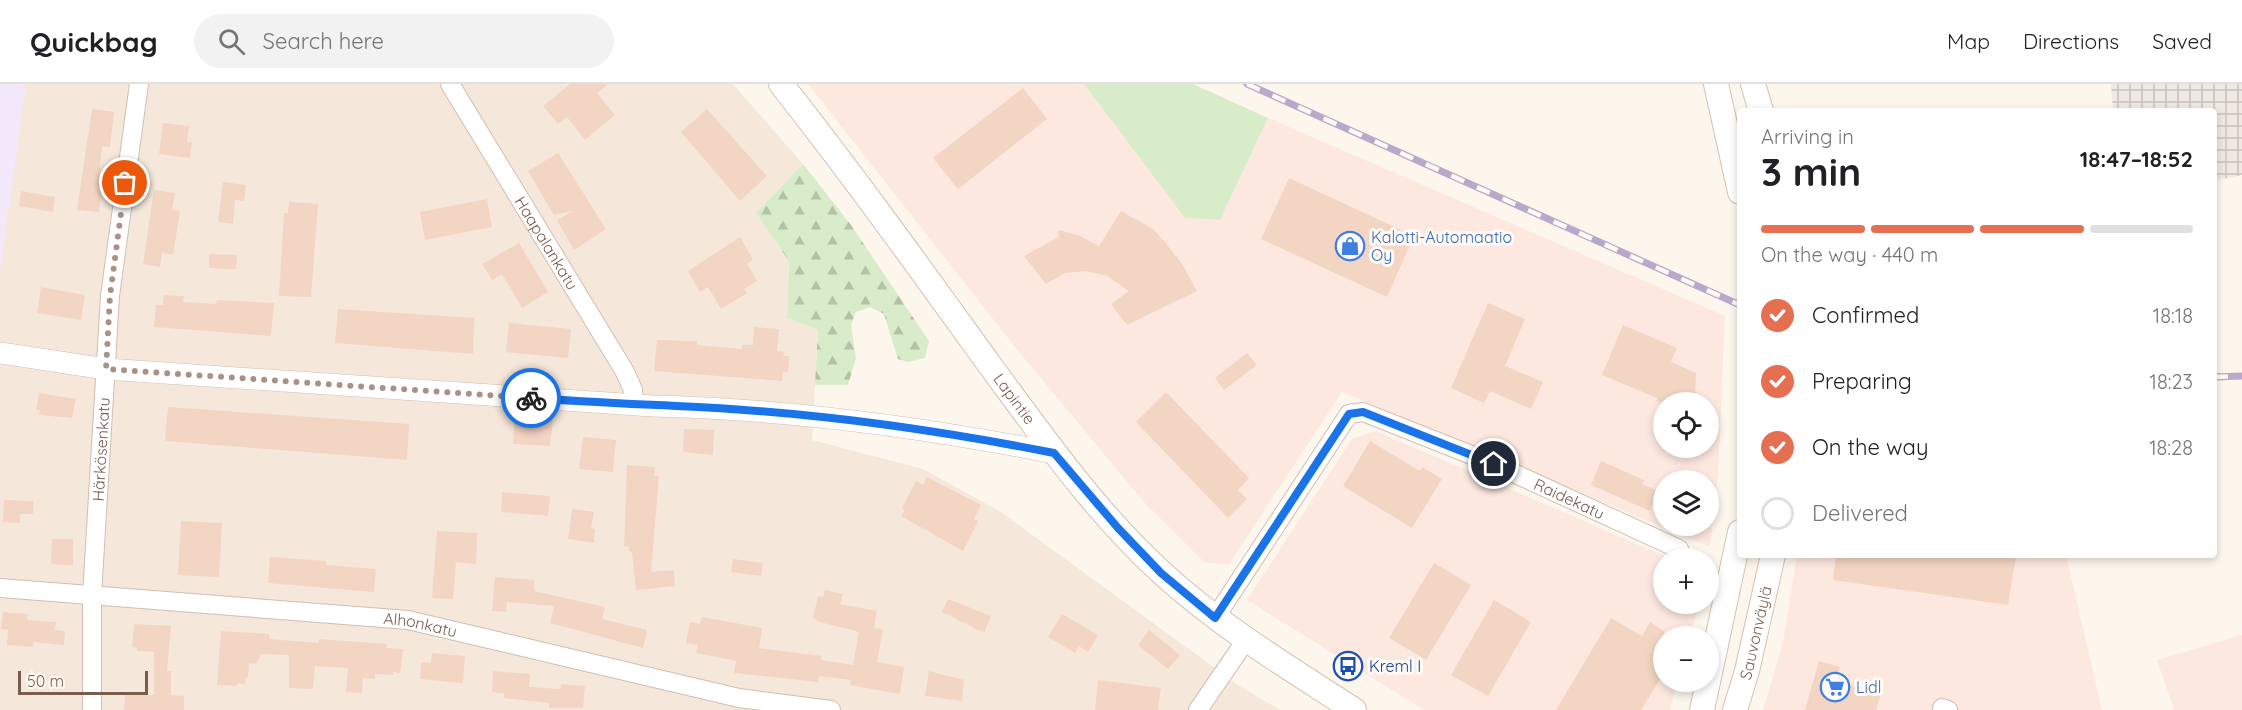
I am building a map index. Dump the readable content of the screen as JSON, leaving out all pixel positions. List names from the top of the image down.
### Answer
{
  "streets": {
    "main road": ["Lapintie", "Sauvonväylä"],
    "street": [
      "Haapalankatu",
      "Härkösenkatu",
      "Raidekatu",
      "Alhonkatu"
    ]
  },
  "crossings": [
    ["Lapintie", "Raidekatu"],
    ["Härkösenkatu", "Alhonkatu"]
  ],
  "places": {
    "shop": ["Kalotti-Automaatio Oy"],
    "bus stop": ["Kreml I"],
    "supermarket": ["Lidl"]
  },
  "scale_bar": "50 m",
  "page": {
    "header": "Quickbag",
    "search": "Search here",
    "nav": ["Map", "Directions", "Saved"],
    "heading": ["3 min", "Arriving in", "18:47–18:52"],
    "bar": "On the way · 440 m",
    "list": [
      ["Confirmed", "18:18"],
      ["Preparing", "18:23"],
      ["On the way", "18:28"],
      "Delivered"
    ],
    "map_buttons": ["+", "−"],
    "scale": "50 m"
  }
}
